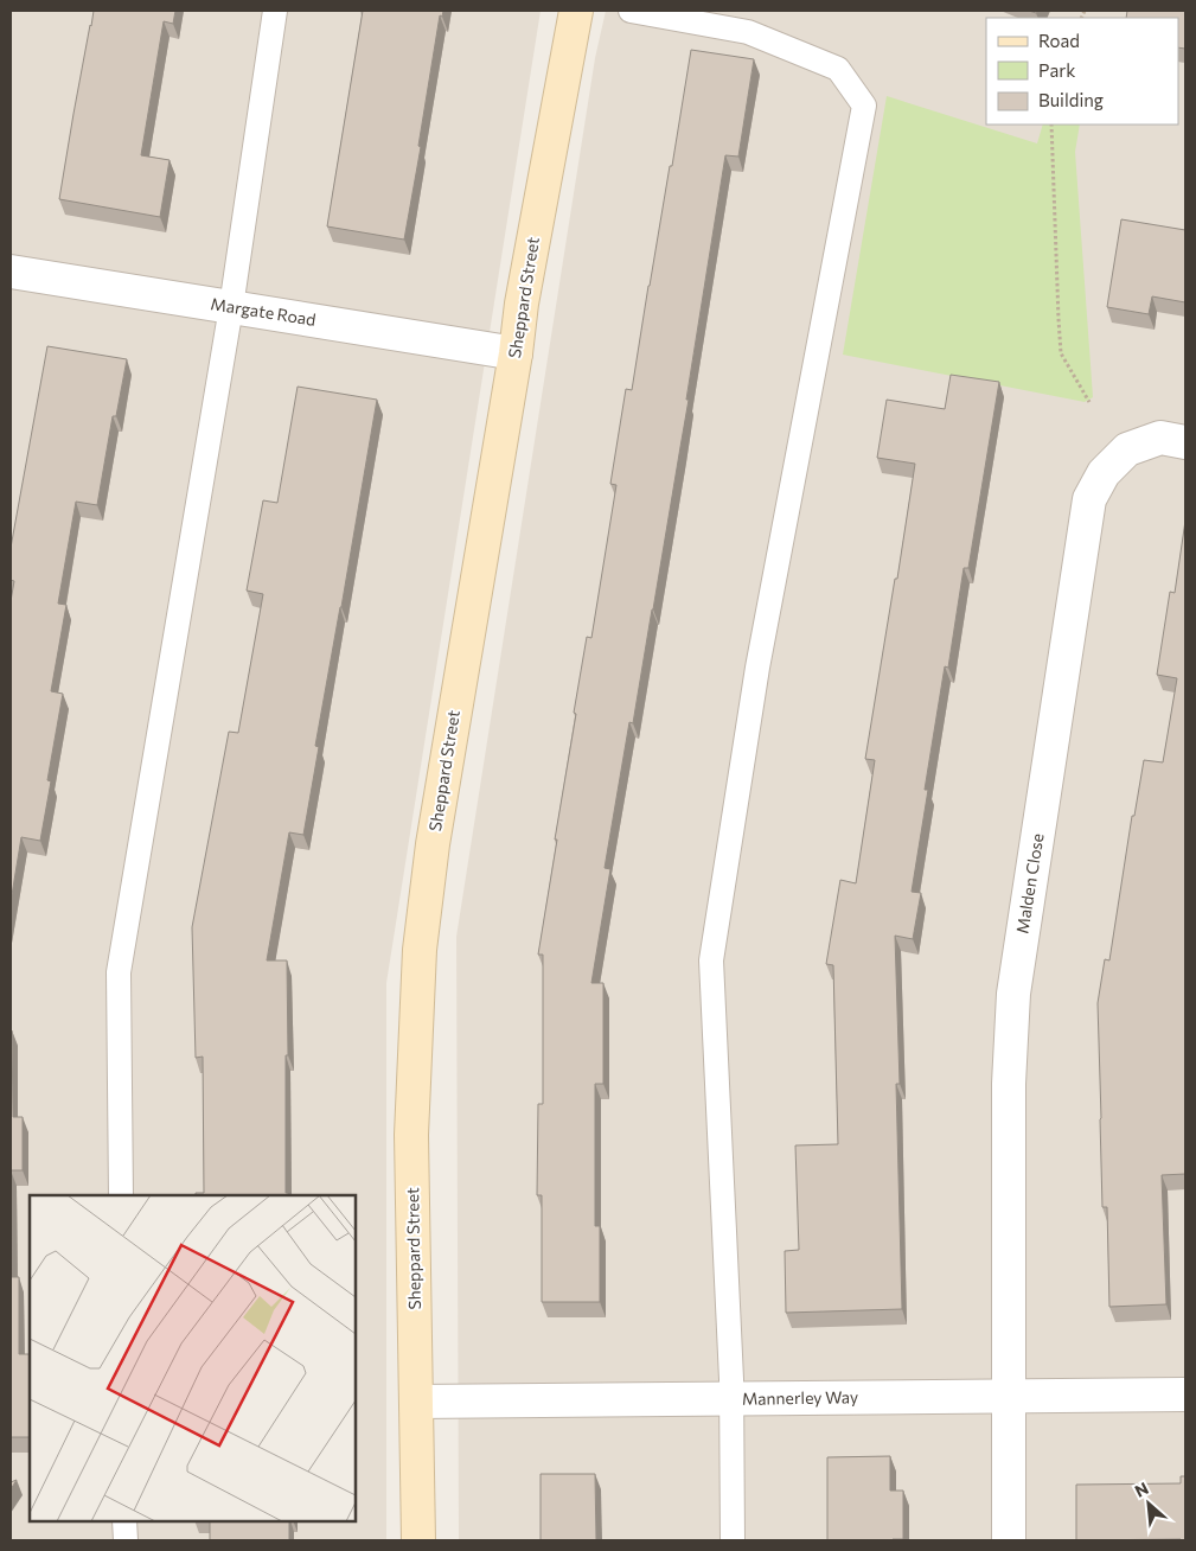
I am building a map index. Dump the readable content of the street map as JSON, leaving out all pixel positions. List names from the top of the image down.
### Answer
{
  "streets": {
    "street": [
      "Sheppard Street",
      "Margate Road",
      "Malden Close",
      "Mannerley Way"
    ]
  },
  "crossings": [
    ["Sheppard Street", "Margate Road"],
    ["Sheppard Street", "Mannerley Way"],
    ["Malden Close", "Mannerley Way"]
  ],
  "legend": ["Road", "Park", "Building"],
  "north": "top left"
}
